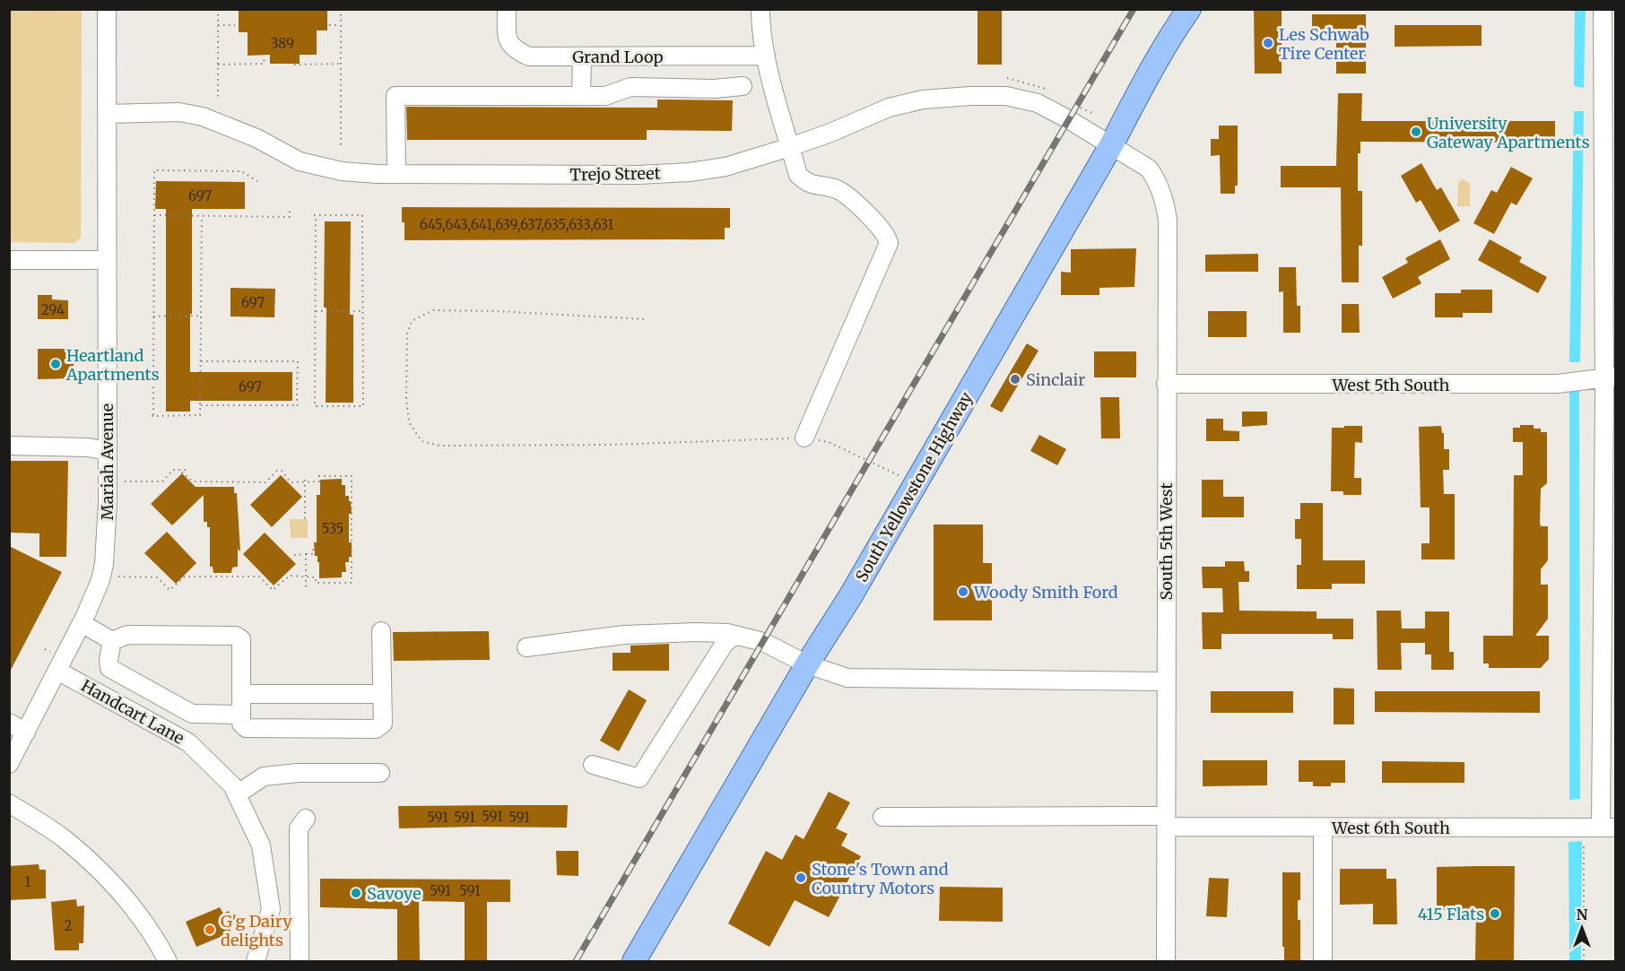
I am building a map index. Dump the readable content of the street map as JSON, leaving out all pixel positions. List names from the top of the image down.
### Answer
{
  "streets": {
    "main road": ["South Yellowstone Highway"],
    "street": [
      "Grand Loop",
      "Trejo Street",
      "West 5th South",
      "Mariah Avenue",
      "South 5th West",
      "Handcart Lane",
      "West 6th South"
    ]
  },
  "crossings": [
    ["Trejo Street", "Mariah Avenue"],
    ["Trejo Street", "South Yellowstone Highway"],
    ["Trejo Street", "South 5th West"],
    ["West 5th South", "South 5th West"],
    ["Mariah Avenue", "Handcart Lane"],
    ["South Yellowstone Highway", "South 5th West"],
    ["South 5th West", "West 6th South"]
  ],
  "places": [
    "Les Schwab Tire Center",
    "University Gateway Apartments",
    "Heartland Apartments",
    "Sinclair",
    "Woody Smith Ford",
    "Stone's Town and Country Motors",
    "Savoye",
    "415 Flats",
    "G'g Dairy delights"
  ],
  "house_numbers": [
    "389",
    "697",
    "645,643,641,639,637,635,633,631",
    "697",
    "294",
    "697",
    "535",
    "591",
    "591",
    "591",
    "591",
    "1",
    "591",
    "591",
    "2"
  ],
  "north": "top"
}
